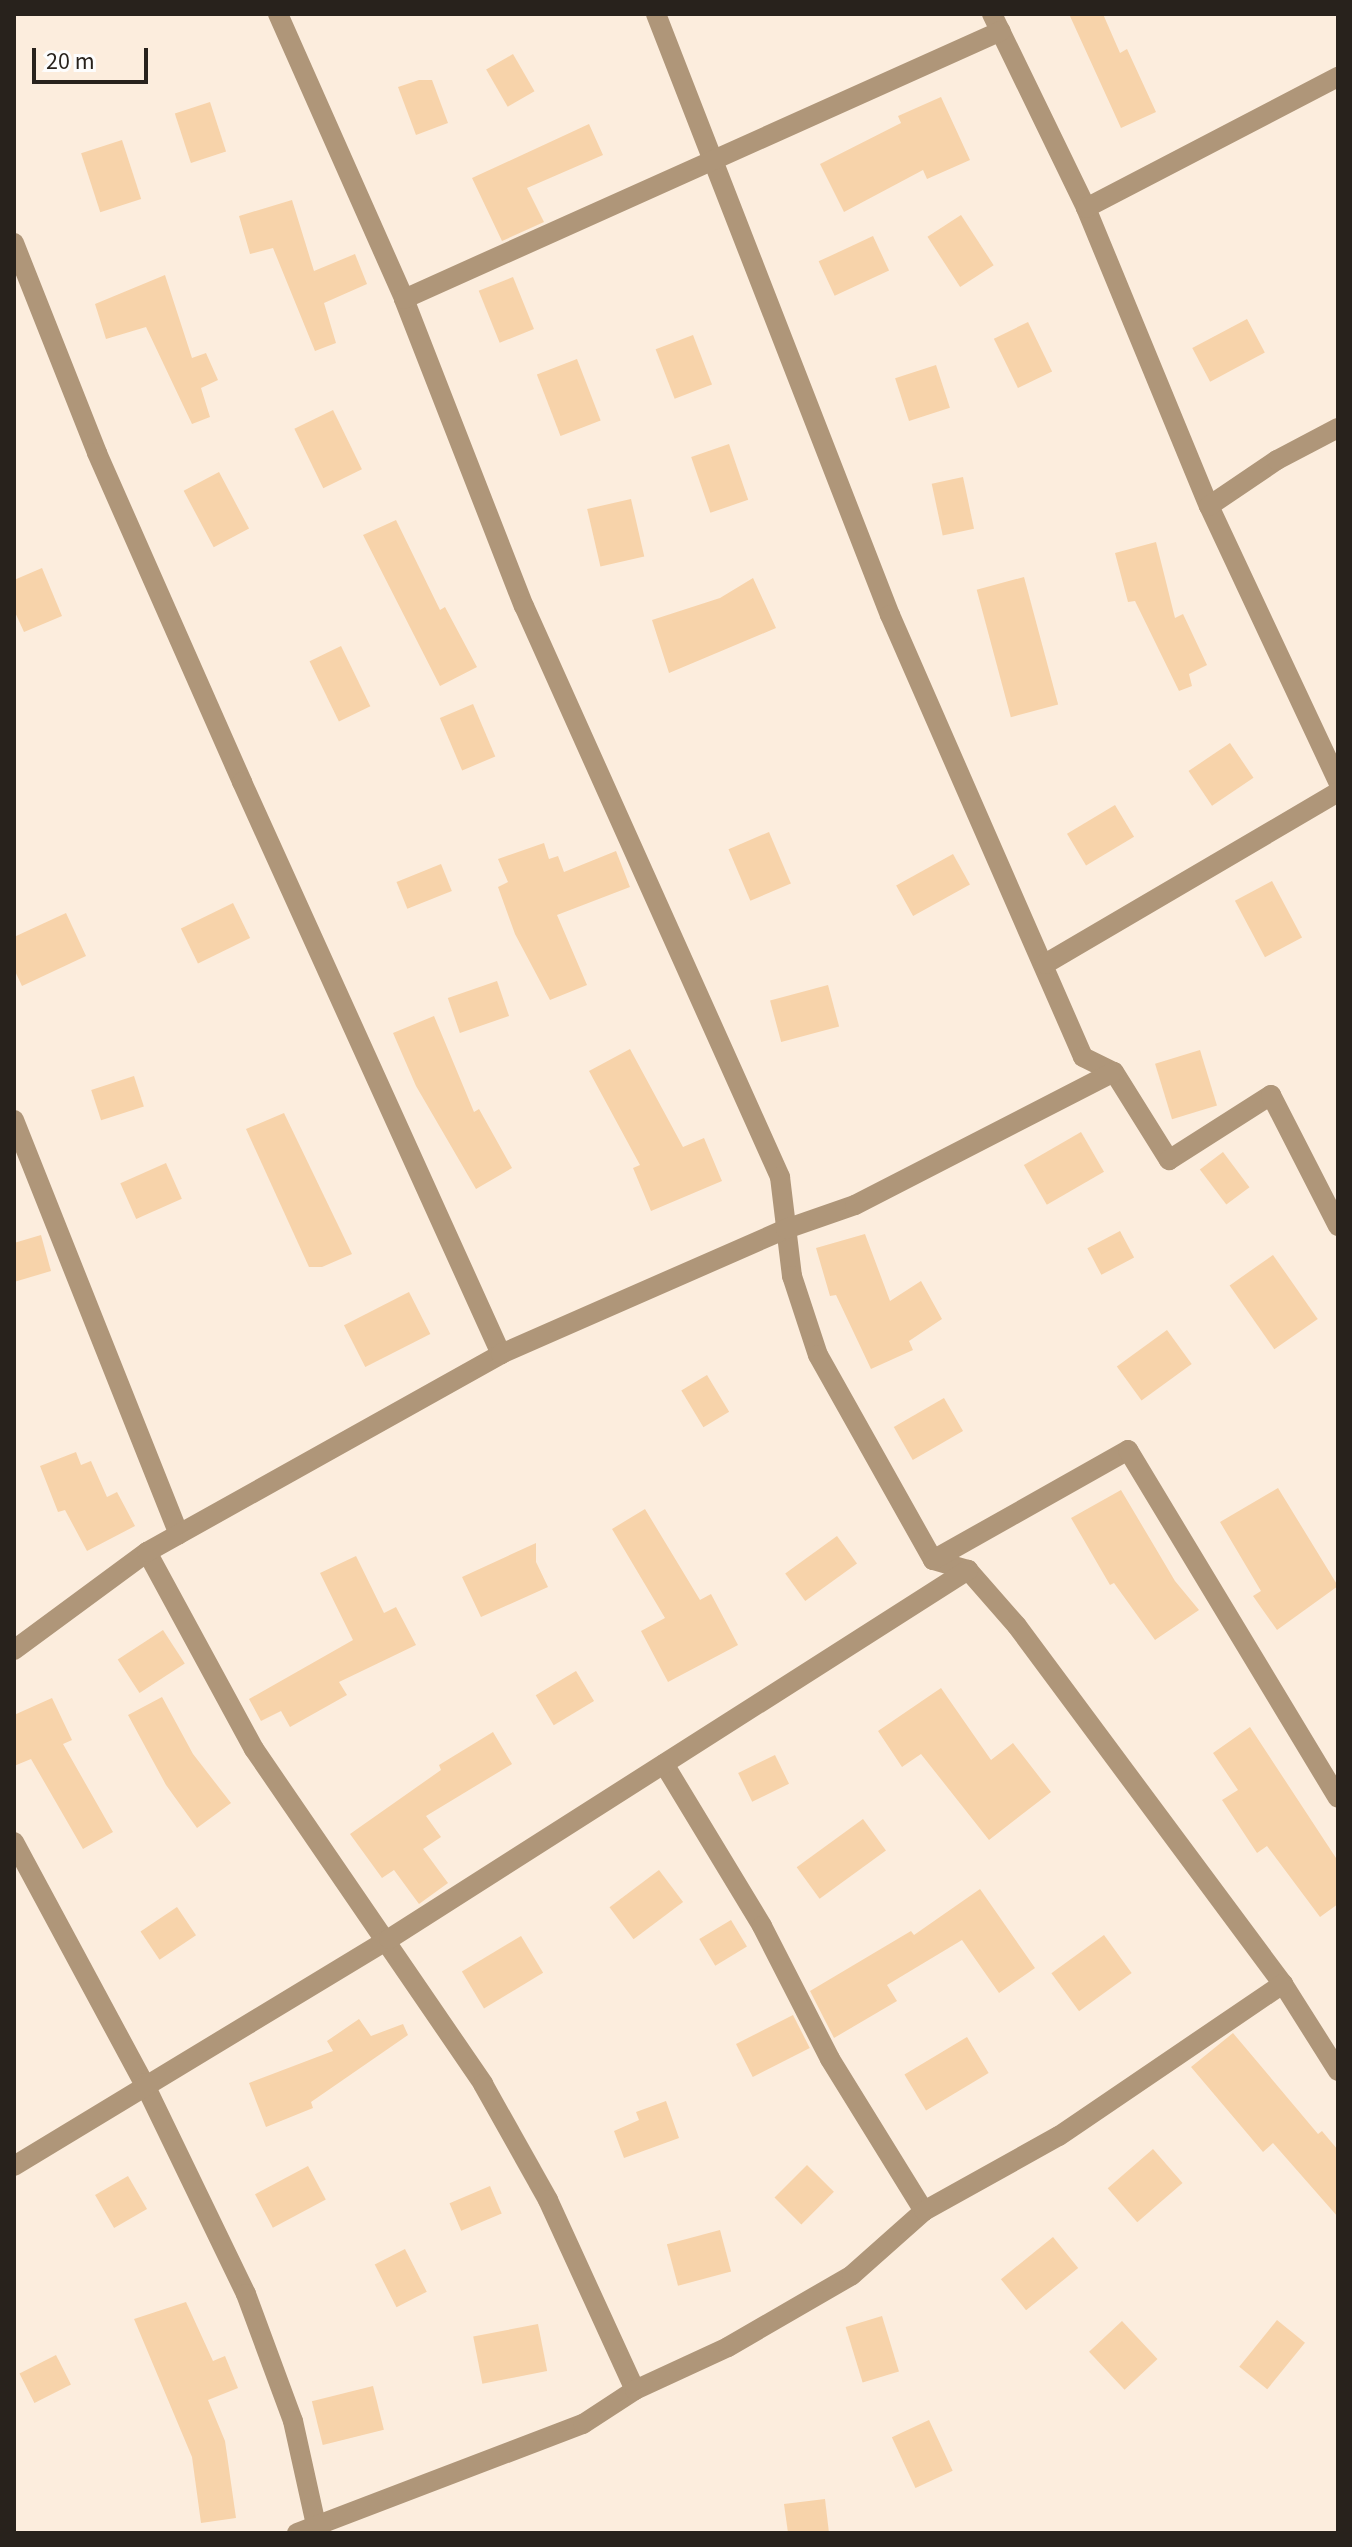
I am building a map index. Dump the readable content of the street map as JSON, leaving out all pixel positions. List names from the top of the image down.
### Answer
{
  "scale_bar": "20 m"
}
